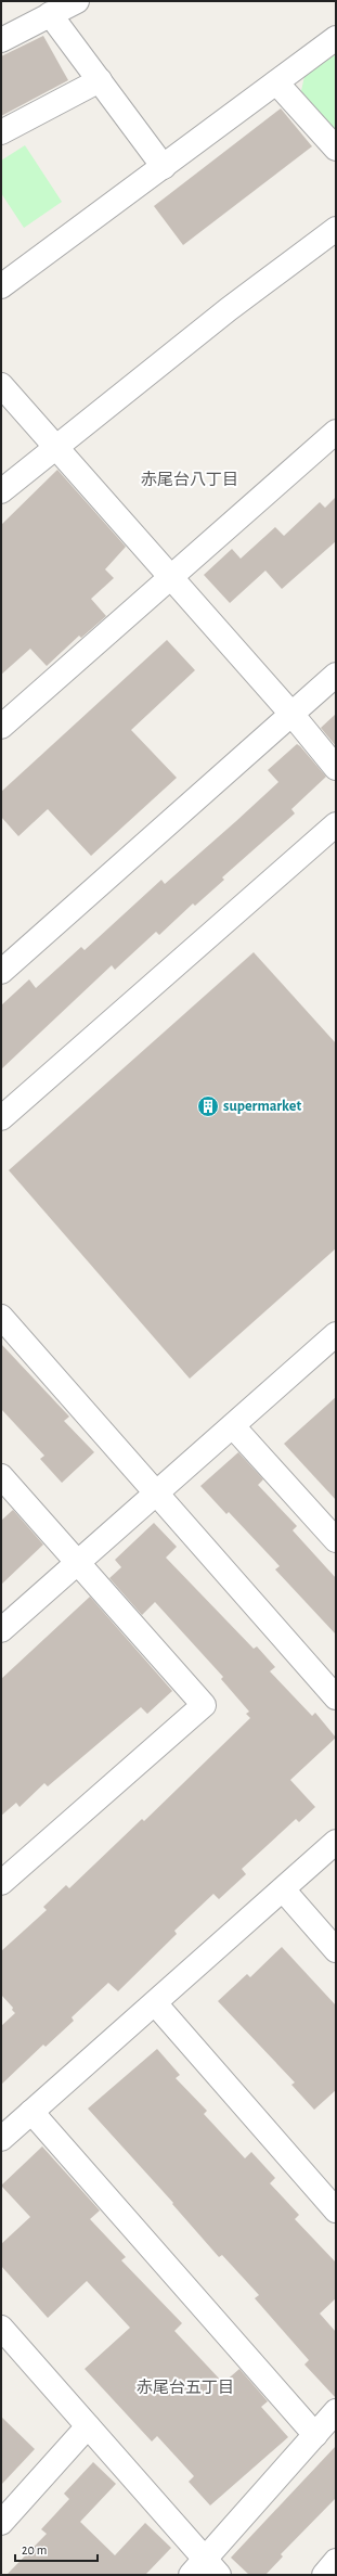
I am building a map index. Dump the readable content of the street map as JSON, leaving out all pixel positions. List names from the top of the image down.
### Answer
{
  "districts": ["赤尾台八丁目", "赤尾台五丁目"],
  "places": {
    "building": ["supermarket"]
  },
  "scale_bar": "20 m"
}
